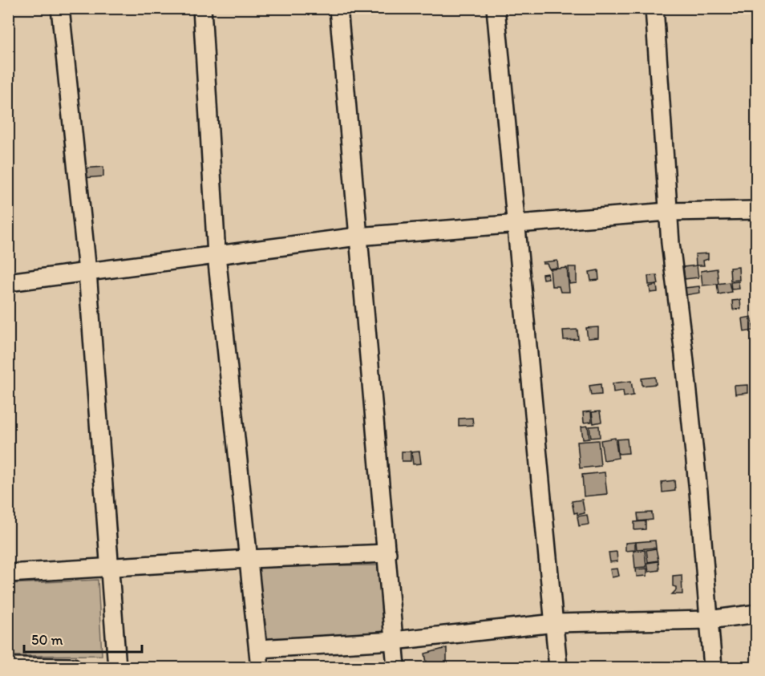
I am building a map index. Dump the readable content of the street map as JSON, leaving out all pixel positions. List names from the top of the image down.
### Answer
{
  "scale_bar": "50 m"
}
